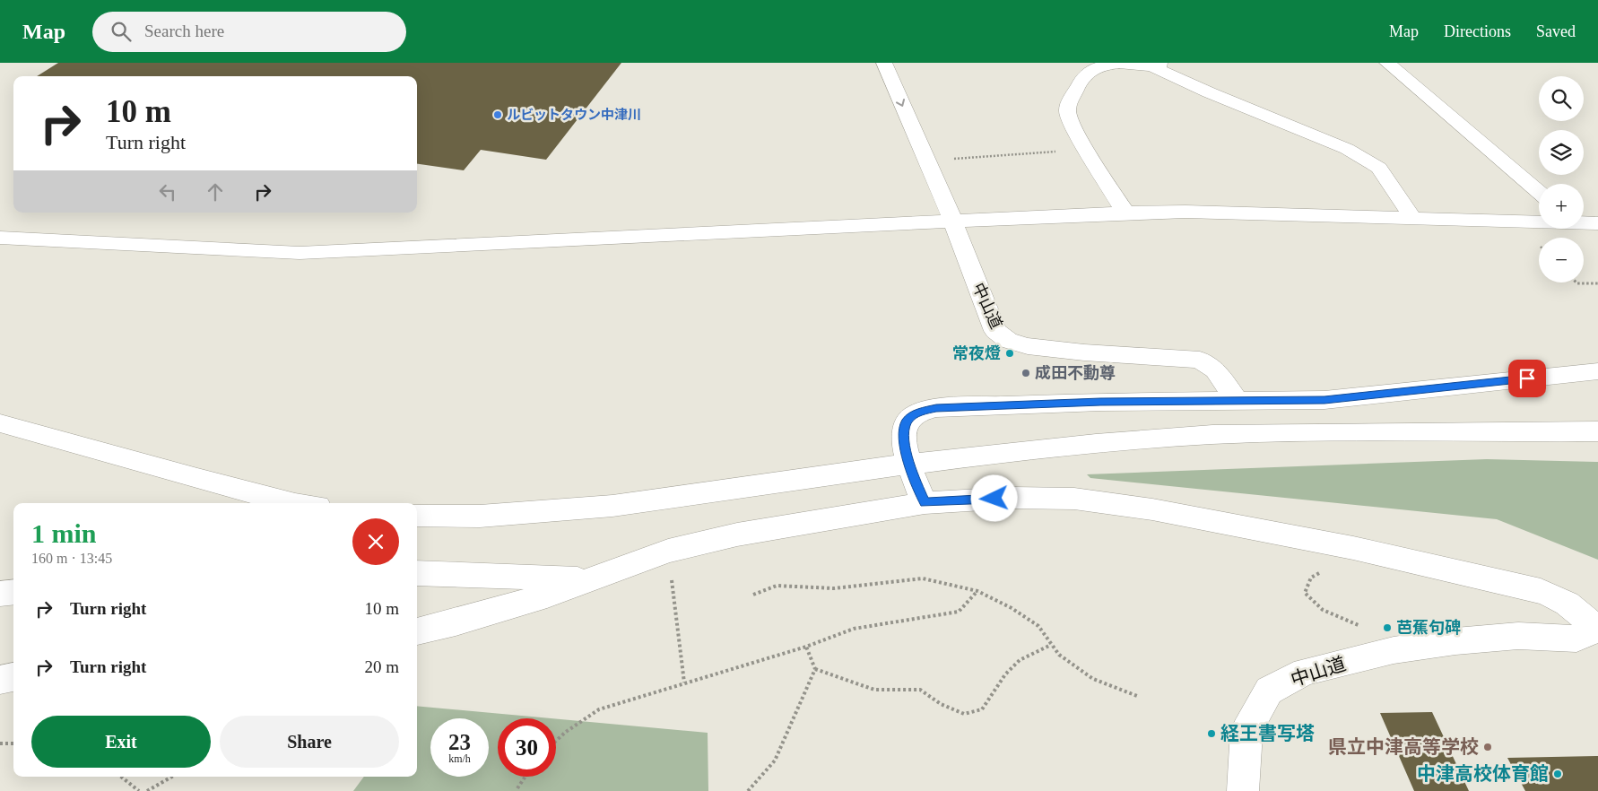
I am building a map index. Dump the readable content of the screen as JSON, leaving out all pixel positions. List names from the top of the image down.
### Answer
{
  "streets": {
    "street": ["中山道"]
  },
  "places": [
    "ルビットタウン中津川",
    "常夜燈",
    "成田不動尊",
    "芭蕉句碑",
    "経王書写塔",
    "県立中津高等学校",
    "中津高校体育館"
  ],
  "page": {
    "header": "Map",
    "search": "Search here",
    "nav": ["Map", "Directions", "Saved"],
    "map_buttons": ["+", "−"],
    "turn": ["10 m", "Turn right"],
    "heading": ["1 min", "160 m · 13:45"],
    "list": [
      {
        "name": "Turn right",
        "value": "10 m"
      },
      {
        "name": "Turn right",
        "value": "20 m"
      }
    ],
    "buttons": ["Exit", "Share"],
    "speed": "23 km/h",
    "limit": "30"
  }
}
